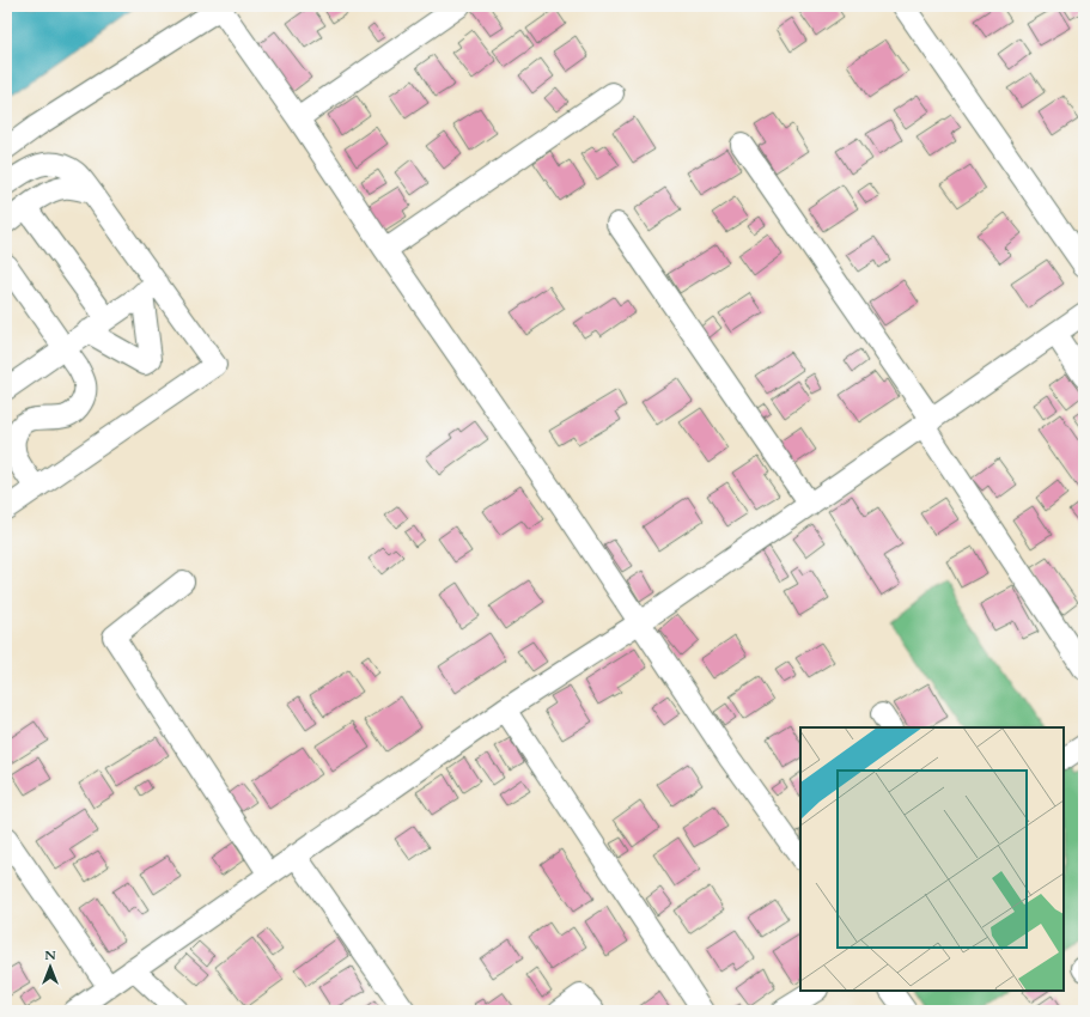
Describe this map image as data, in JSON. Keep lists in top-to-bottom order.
{
  "north": "top"
}
